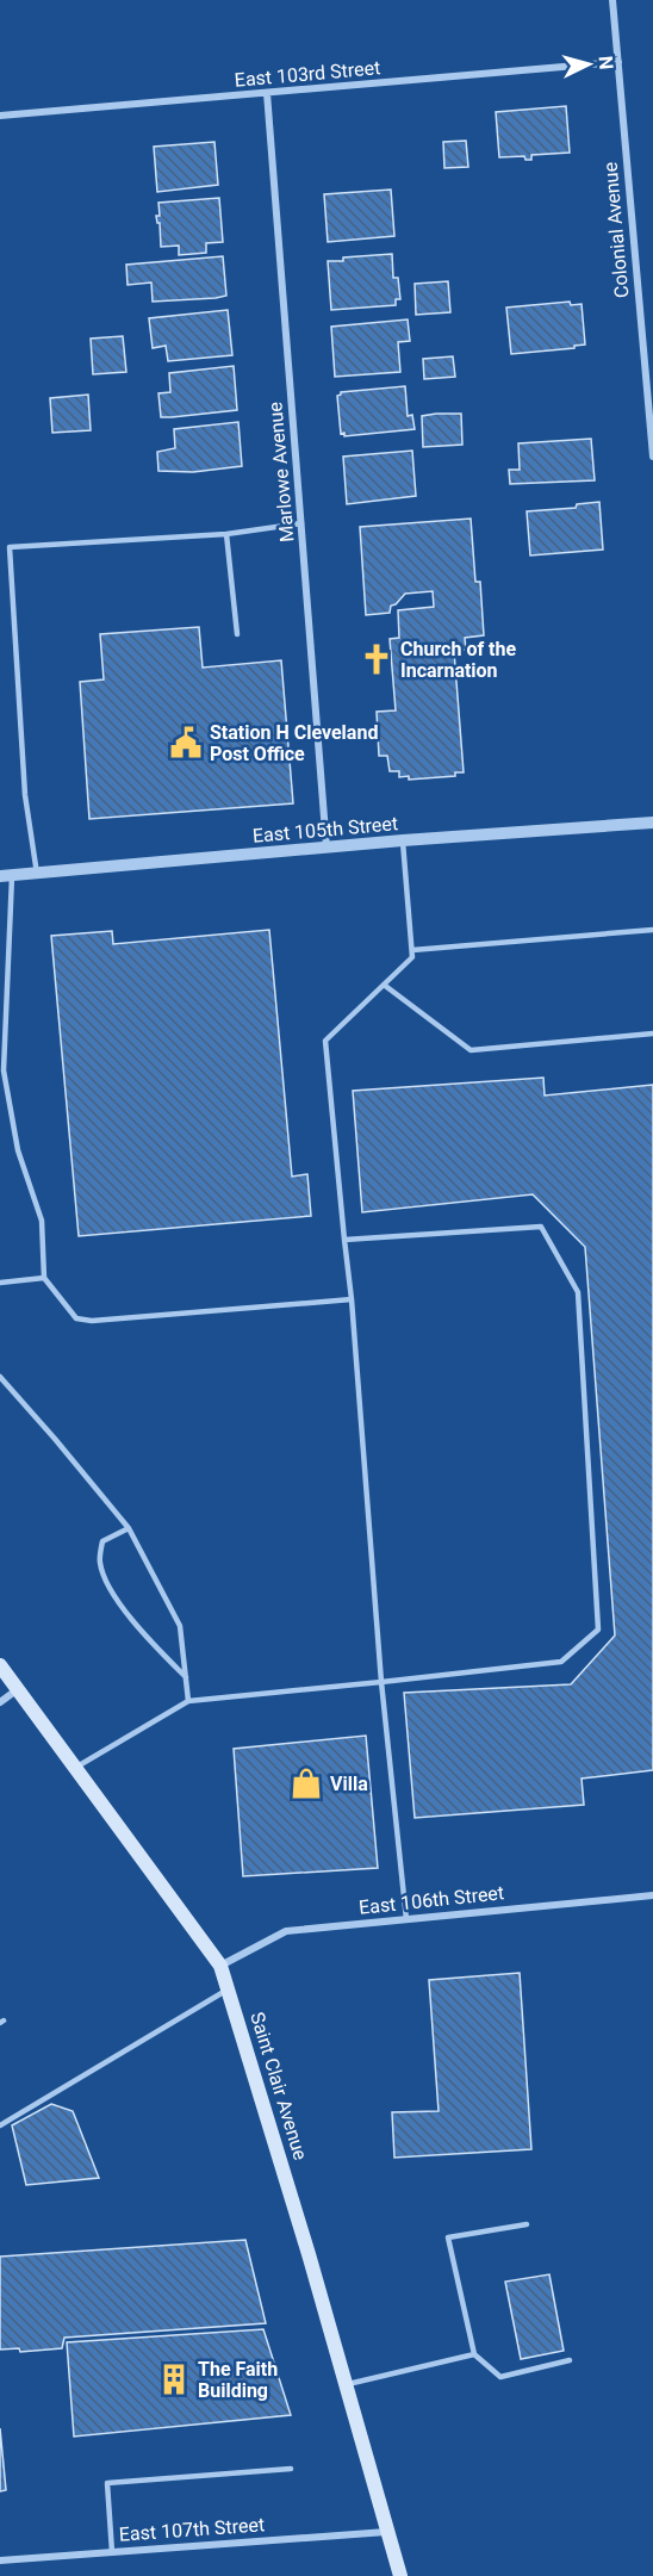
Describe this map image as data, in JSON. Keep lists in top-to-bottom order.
{
  "streets": {
    "main road": ["Saint Clair Avenue"],
    "street": [
      "East 103rd Street",
      "Colonial Avenue",
      "Marlowe Avenue",
      "East 105th Street",
      "East 106th Street",
      "East 107th Street"
    ]
  },
  "crossings": [
    ["East 103rd Street", "Colonial Avenue"],
    ["East 103rd Street", "Marlowe Avenue"],
    ["Marlowe Avenue", "East 105th Street"],
    ["East 106th Street", "Saint Clair Avenue"],
    ["Saint Clair Avenue", "East 107th Street"]
  ],
  "places": {
    "church": ["Church of the Incarnation"],
    "public building": ["Station H Cleveland Post Office"],
    "shop": ["Villa"],
    "building": ["The Faith Building"]
  },
  "north": "right"
}
